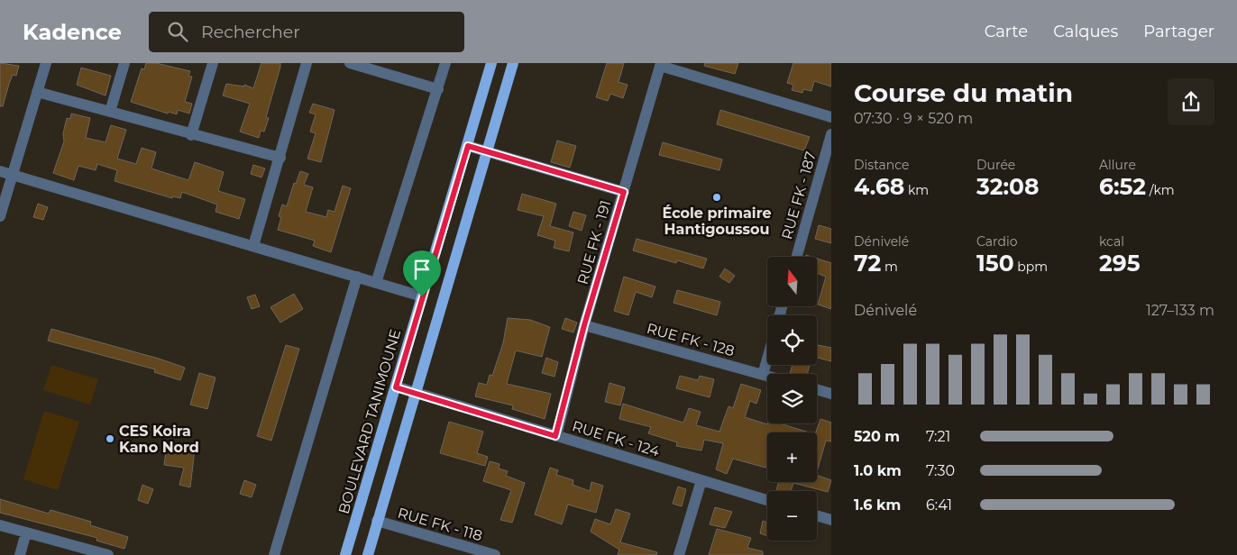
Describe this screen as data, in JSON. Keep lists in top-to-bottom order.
{
  "streets": {
    "main road": ["BOULEVARD TANIMOUNE"],
    "street": [
      "RUE FK - 187",
      "RUE FK - 191",
      "RUE FK - 128",
      "RUE FK - 124",
      "RUE FK - 118"
    ]
  },
  "crossings": [
    ["RUE FK - 191", "RUE FK - 128"],
    ["RUE FK - 191", "RUE FK - 124"],
    ["BOULEVARD TANIMOUNE", "RUE FK - 124"]
  ],
  "places": ["École primaire Hantigoussou", "CES Koira Kano Nord"],
  "north": "top",
  "page": {
    "header": "Kadence",
    "search": "Rechercher",
    "nav": ["Carte", "Calques", "Partager"],
    "heading": ["Course du matin", "07:30 · 9 × 520 m"],
    "stats": [
      ["Distance", "4.68 km"],
      ["Durée", "32:08"],
      ["Allure", "6:52 /km"],
      ["Dénivelé", "72 m"],
      ["Cardio", "150 bpm"],
      ["kcal", "295"]
    ],
    "map_buttons": ["+", "−"],
    "chart": ["Dénivelé", "127–133 m"],
    "list": [
      {
        "name": "520 m",
        "note": "7:21"
      },
      {
        "name": "1.0 km",
        "note": "7:30"
      },
      {
        "name": "1.6 km",
        "note": "6:41"
      }
    ]
  }
}
